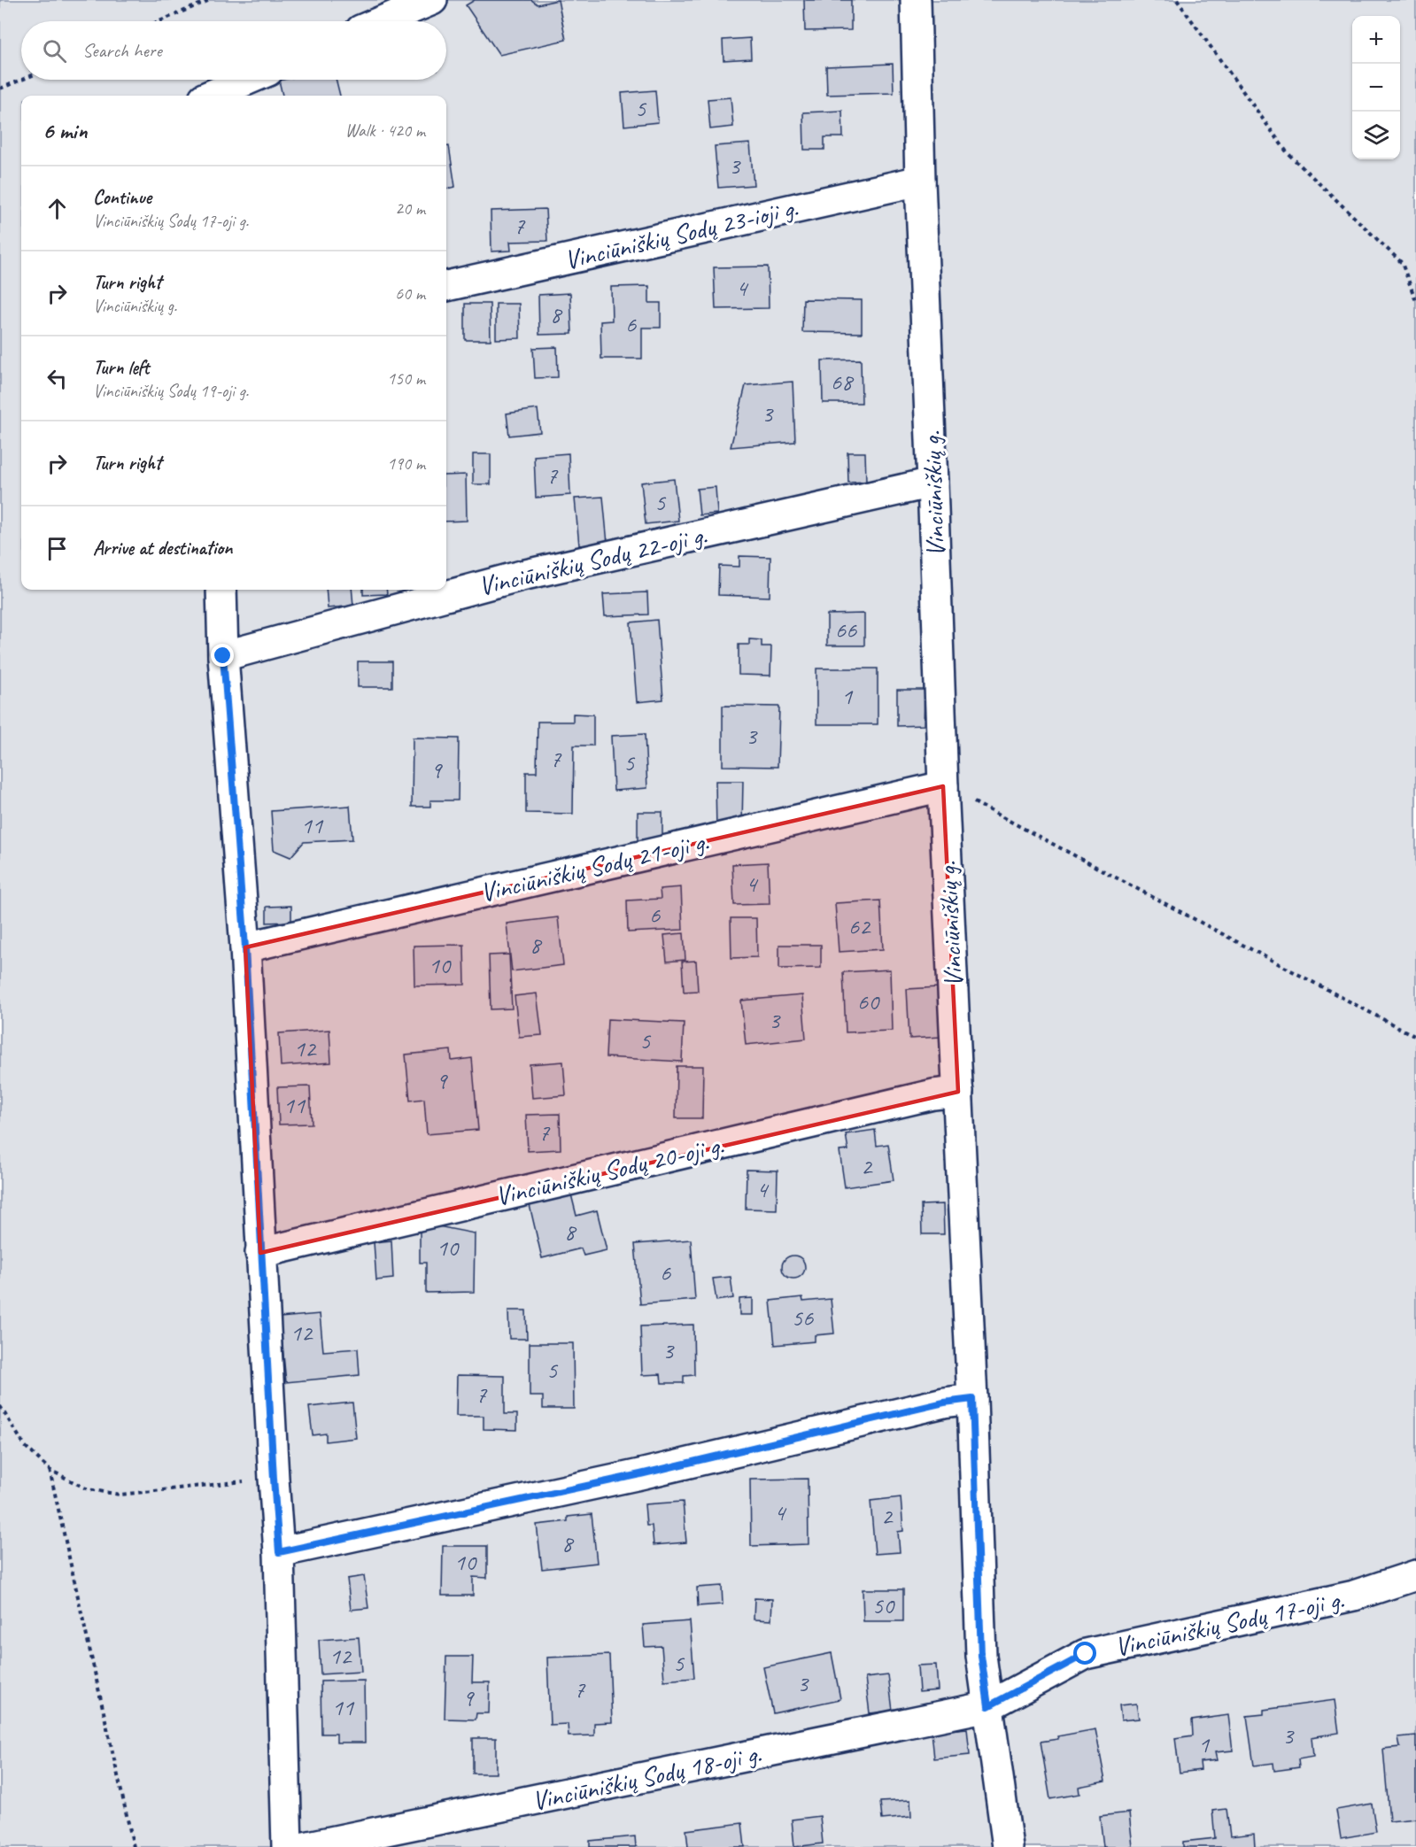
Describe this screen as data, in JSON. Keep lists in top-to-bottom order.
{
  "streets": {
    "street": [
      "Vinciūniškių Sodų 23-ioji g.",
      "Vinciūniškių g.",
      "Vinciūniškių Sodų 22-oji g.",
      "Vinciūniškių Sodų 21-oji g.",
      "Vinciūniškių Sodų 20-oji g.",
      "Vinciūniškių Sodų 17-oji g.",
      "Vinciūniškių Sodų 18-oji g."
    ]
  },
  "crossings": [
    ["Vinciūniškių Sodų 23-ioji g.", "Vinciūniškių g."],
    ["Vinciūniškių g.", "Vinciūniškių Sodų 22-oji g."],
    ["Vinciūniškių g.", "Vinciūniškių Sodų 21-oji g."],
    ["Vinciūniškių g.", "Vinciūniškių Sodų 20-oji g."],
    ["Vinciūniškių g.", "Vinciūniškių Sodų 17-oji g."],
    ["Vinciūniškių g.", "Vinciūniškių Sodų 18-oji g."],
    ["Vinciūniškių Sodų 17-oji g.", "Vinciūniškių Sodų 18-oji g."]
  ],
  "house_numbers": [
    "5",
    "3",
    "7",
    "4",
    "8",
    "6",
    "68",
    "3",
    "7",
    "5",
    "66",
    "1",
    "3",
    "7",
    "5",
    "9",
    "11",
    "4",
    "6",
    "62",
    "8",
    "10",
    "60",
    "3",
    "5",
    "12",
    "9",
    "11",
    "7",
    "2",
    "4",
    "8",
    "10",
    "6",
    "56",
    "12",
    "3",
    "5",
    "7",
    "4",
    "2",
    "8",
    "10",
    "50",
    "12",
    "5",
    "3",
    "7",
    "9",
    "11",
    "3",
    "1"
  ],
  "page": {
    "map_buttons": ["+", "−"],
    "search": "Search here",
    "heading": ["6 min", "Walk · 420 m"],
    "list": [
      ["Continue", "Vinciūniškių Sodų 17-oji g.", "20 m"],
      ["Turn right", "Vinciūniškių g.", "60 m"],
      ["Turn left", "Vinciūniškių Sodų 19-oji g.", "150 m"],
      ["Turn right", "190 m"],
      "Arrive at destination"
    ]
  }
}
